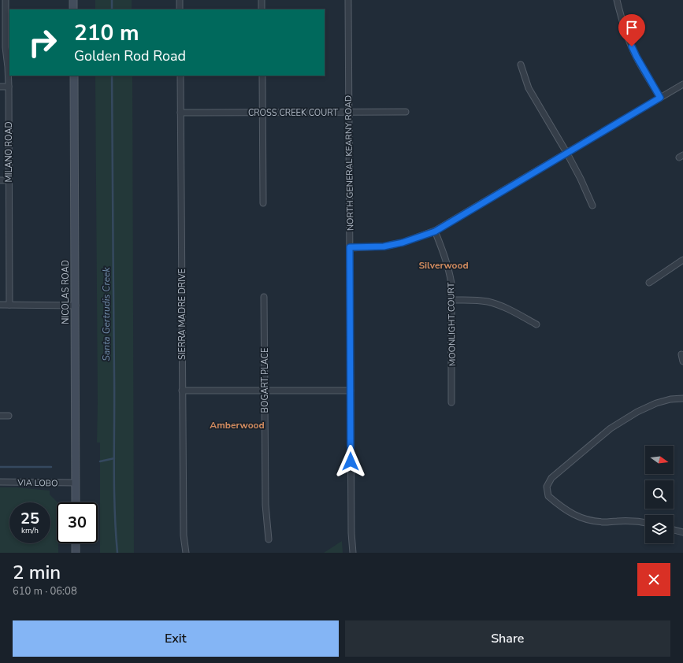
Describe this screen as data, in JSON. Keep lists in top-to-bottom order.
{
  "streets": {
    "main road": ["NICOLAS ROAD"],
    "street": [
      "CROSS CREEK COURT",
      "MILANO ROAD",
      "NORTH GENERAL KEARNY ROAD",
      "SIERRA MADRE DRIVE",
      "MOONLIGHT COURT",
      "BOGART PLACE",
      "VIA LOBO"
    ]
  },
  "crossings": [
    ["CROSS CREEK COURT", "NORTH GENERAL KEARNY ROAD"],
    ["CROSS CREEK COURT", "SIERRA MADRE DRIVE"],
    ["NICOLAS ROAD", "VIA LOBO"]
  ],
  "districts": ["Silverwood", "Amberwood"],
  "water": ["Santa Gertrudis Creek"],
  "north": "right",
  "page": {
    "turn": ["210 m", "Golden Rod Road"],
    "speed": "25 km/h",
    "limit": "30",
    "heading": ["2 min", "610 m · 06:08"],
    "buttons": ["Exit", "Share"]
  }
}
